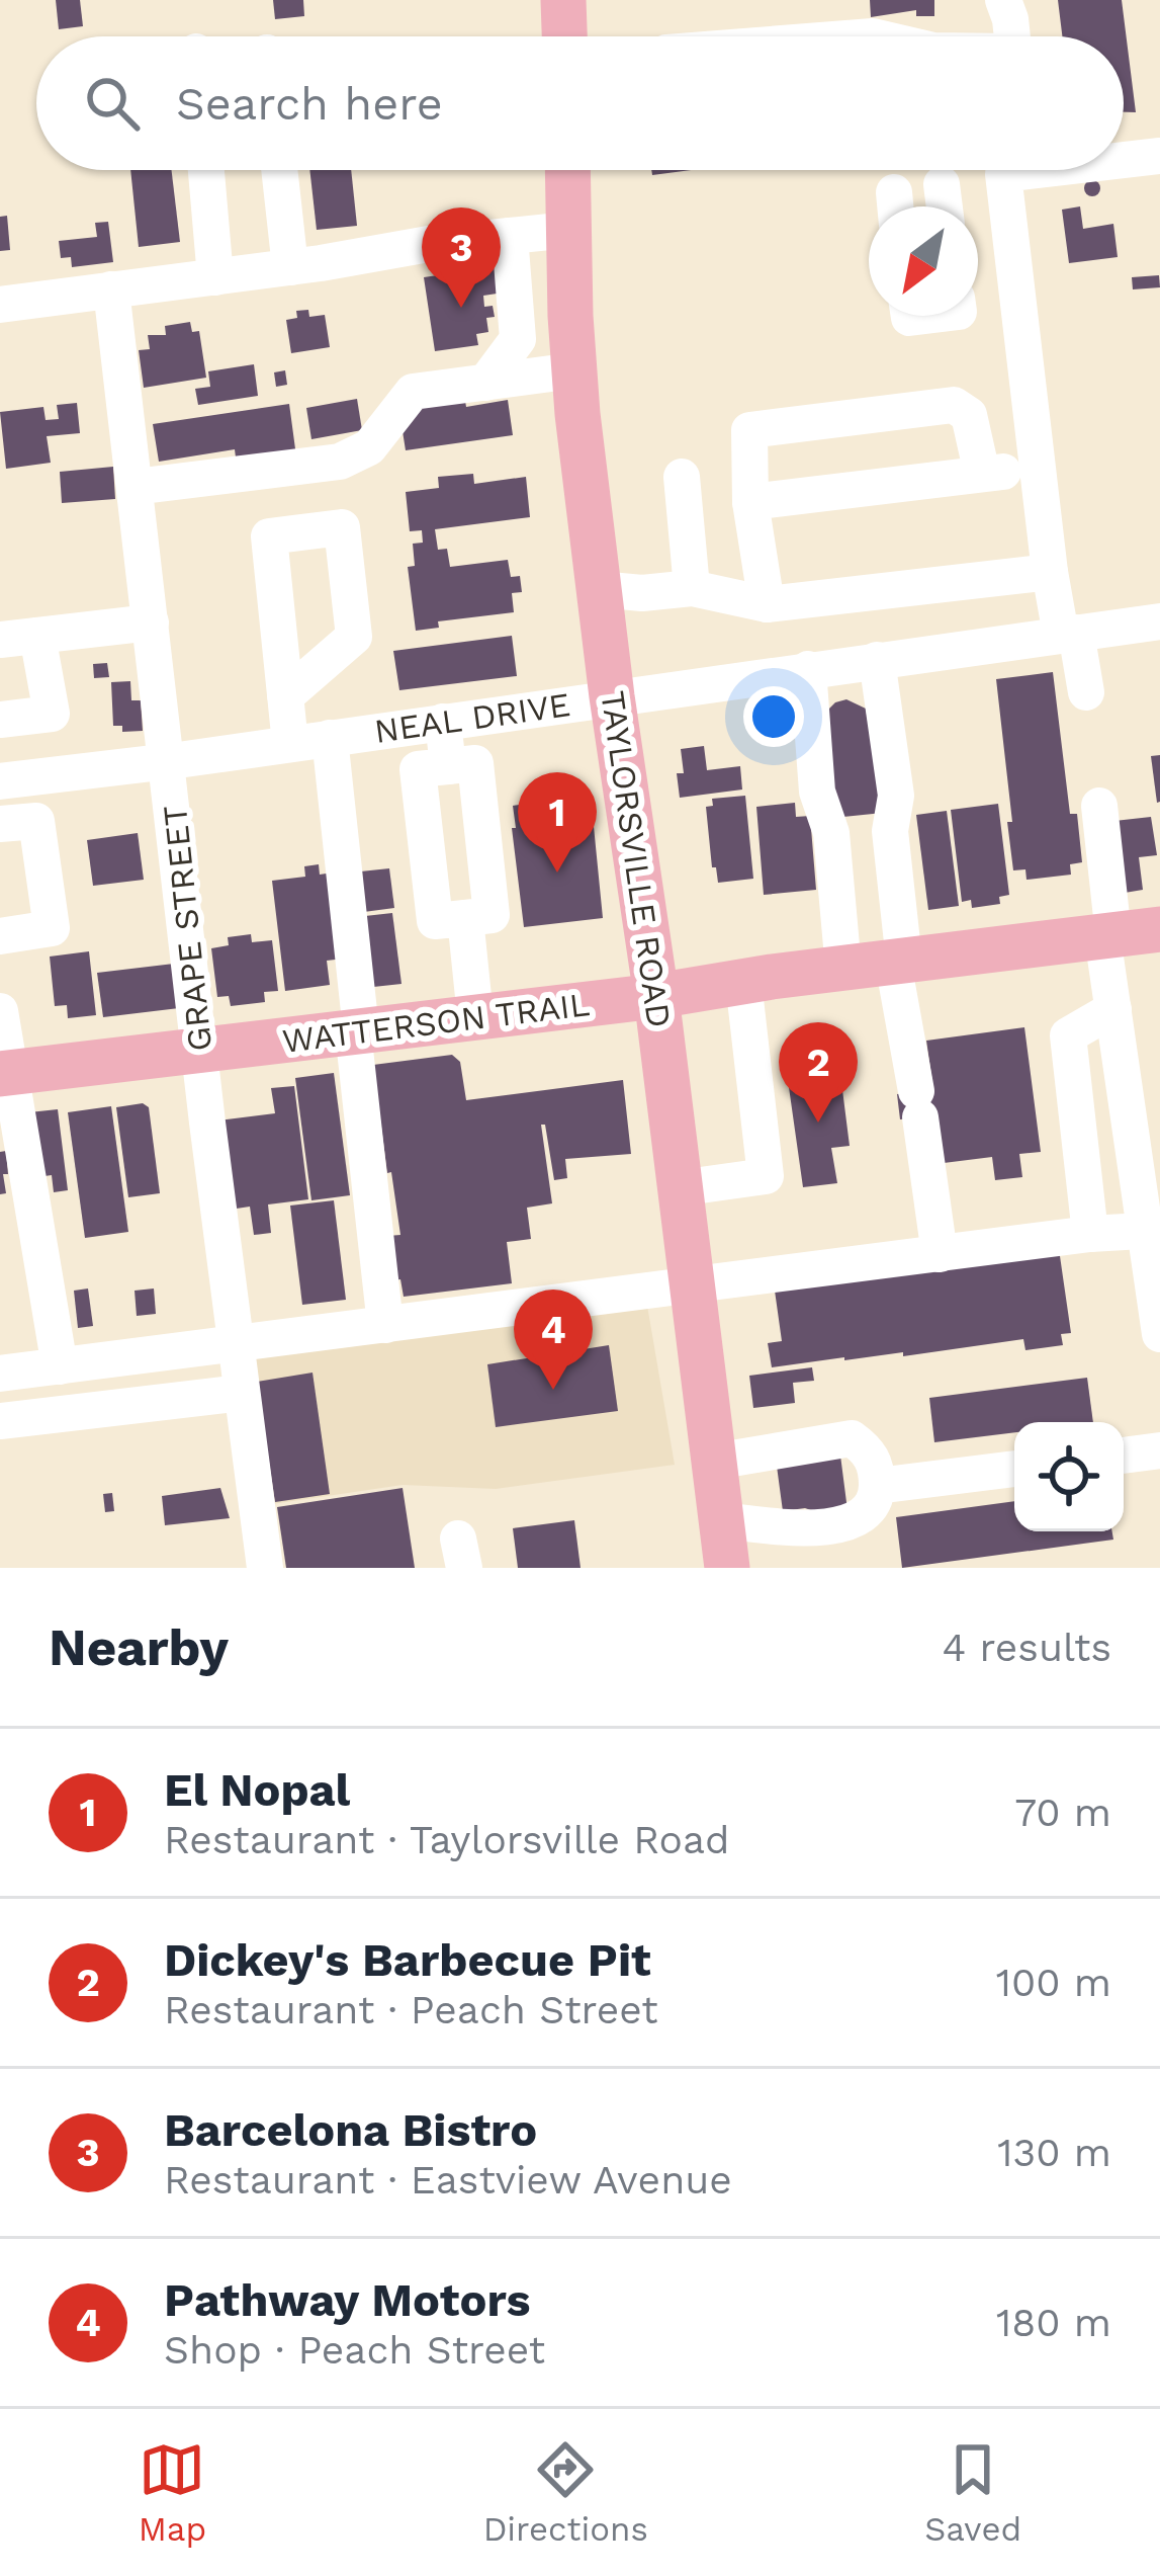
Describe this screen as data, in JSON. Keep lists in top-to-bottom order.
{
  "streets": {
    "main road": ["TAYLORSVILLE ROAD", "WATTERSON TRAIL"],
    "street": ["NEAL DRIVE", "GRAPE STREET"]
  },
  "crossings": [
    ["NEAL DRIVE", "TAYLORSVILLE ROAD"],
    ["NEAL DRIVE", "GRAPE STREET"],
    ["TAYLORSVILLE ROAD", "WATTERSON TRAIL"],
    ["GRAPE STREET", "WATTERSON TRAIL"]
  ],
  "north": "bottom left",
  "page": {
    "search": "Search here",
    "pins": [
      "3",
      "1",
      "2",
      "4"
    ],
    "heading": ["Nearby", "4 results"],
    "list": [
      {
        "mark": "1",
        "name": "El Nopal",
        "note": "Restaurant · Taylorsville Road",
        "value": "70 m"
      },
      {
        "mark": "2",
        "name": "Dickey's Barbecue Pit",
        "note": "Restaurant · Peach Street",
        "value": "100 m"
      },
      {
        "mark": "3",
        "name": "Barcelona Bistro",
        "note": "Restaurant · Eastview Avenue",
        "value": "130 m"
      },
      {
        "mark": "4",
        "name": "Pathway Motors",
        "note": "Shop · Peach Street",
        "value": "180 m"
      }
    ],
    "nav": ["Map", "Directions", "Saved"]
  }
}
